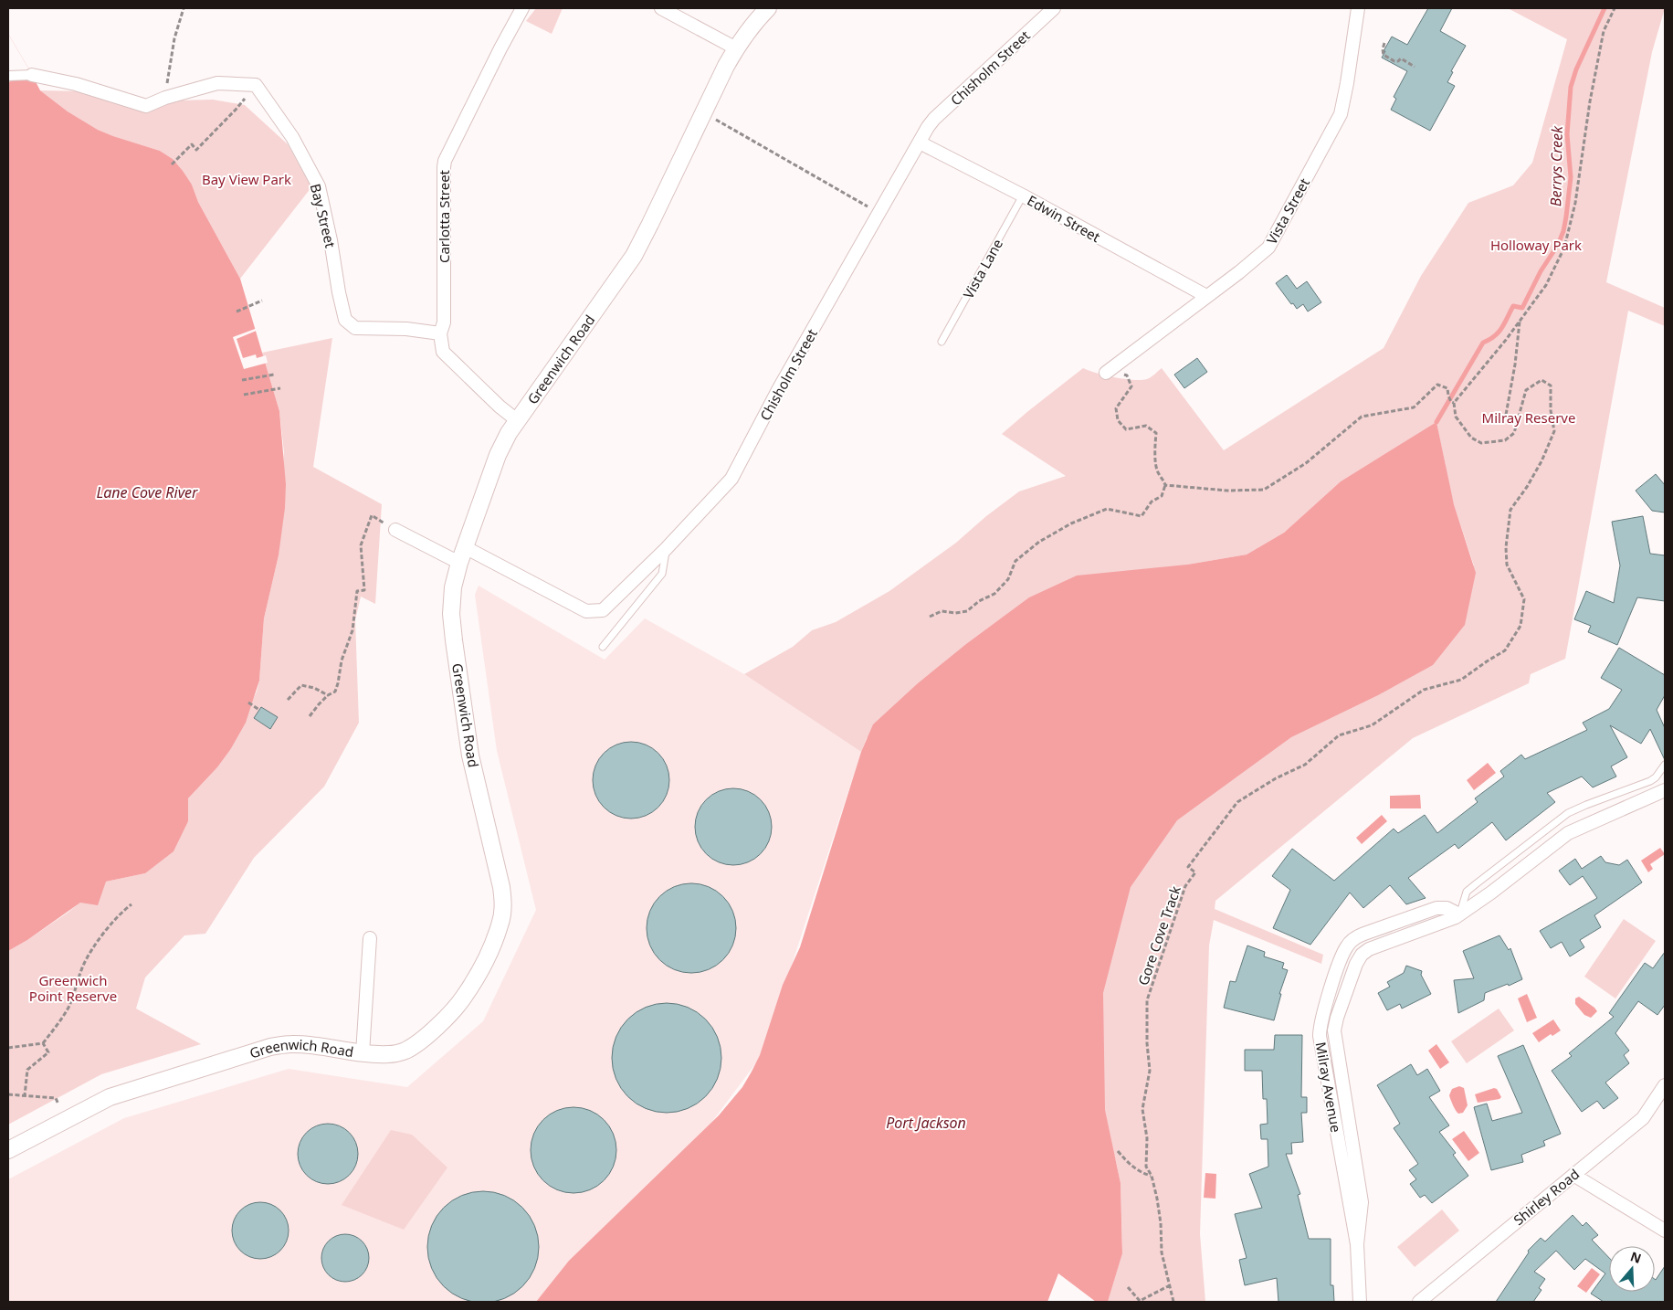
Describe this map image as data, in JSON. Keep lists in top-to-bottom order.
{
  "streets": {
    "street": [
      "Chisholm Street",
      "Vista Street",
      "Bay Street",
      "Carlotta Street",
      "Edwin Street",
      "Greenwich Road",
      "Milray Avenue",
      "Shirley Road"
    ],
    "lane": ["Vista Lane"],
    "path": ["Gore Cove Track"]
  },
  "crossings": [
    ["Chisholm Street", "Edwin Street"],
    ["Chisholm Street", "Greenwich Road"],
    ["Vista Street", "Edwin Street"],
    ["Bay Street", "Carlotta Street"],
    ["Edwin Street", "Vista Lane"]
  ],
  "water": ["Berrys Creek", "Lane Cove River", "Port Jackson"],
  "parks": [
    "Bay View Park",
    "Holloway Park",
    "Milray Reserve",
    "Greenwich Point Reserve"
  ],
  "north": "top"
}
